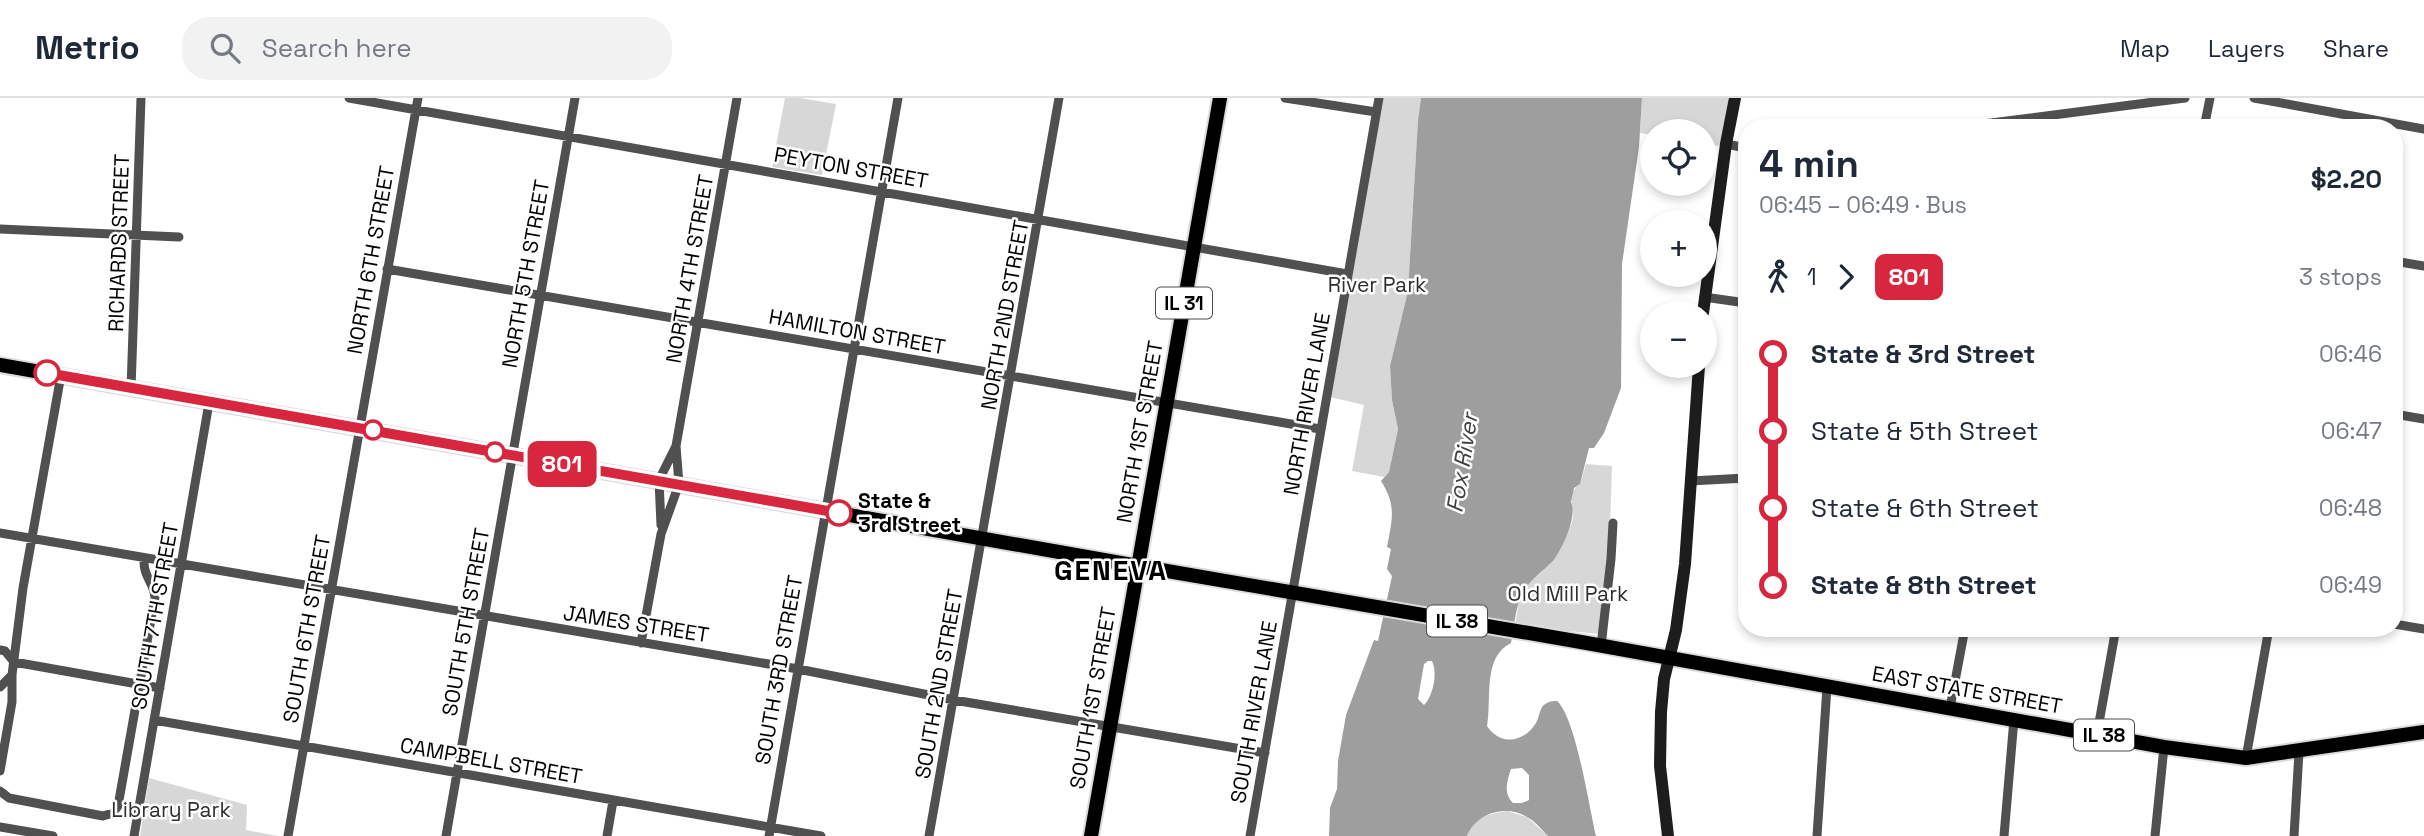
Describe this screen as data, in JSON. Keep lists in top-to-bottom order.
{
  "streets": {
    "main road": [
      "IL 31",
      "NORTH 1ST STREET",
      "IL 38",
      "EAST STATE STREET",
      "SOUTH 1ST STREET"
    ],
    "street": [
      "PEYTON STREET",
      "RICHARDS STREET",
      "NORTH 6TH STREET",
      "NORTH 4TH STREET",
      "NORTH 5TH STREET",
      "NORTH 2ND STREET",
      "HAMILTON STREET",
      "NORTH RIVER LANE",
      "SOUTH 7TH STREET",
      "SOUTH 5TH STREET",
      "JAMES STREET",
      "SOUTH 6TH STREET",
      "SOUTH 3RD STREET",
      "SOUTH 2ND STREET",
      "SOUTH RIVER LANE",
      "CAMPBELL STREET"
    ]
  },
  "crossings": [
    ["PEYTON STREET", "NORTH 6TH STREET"],
    ["PEYTON STREET", "NORTH 4TH STREET"],
    ["PEYTON STREET", "NORTH 5TH STREET"],
    ["PEYTON STREET", "NORTH 2ND STREET"],
    ["PEYTON STREET", "NORTH RIVER LANE"],
    ["PEYTON STREET", "NORTH 1ST STREET"],
    ["PEYTON STREET", "SOUTH 3RD STREET"],
    ["RICHARDS STREET", "IL 38"],
    ["NORTH 6TH STREET", "HAMILTON STREET"],
    ["NORTH 6TH STREET", "IL 38"],
    ["NORTH 6TH STREET", "SOUTH 6TH STREET"],
    ["NORTH 4TH STREET", "HAMILTON STREET"],
    ["NORTH 4TH STREET", "IL 38"],
    ["NORTH 5TH STREET", "HAMILTON STREET"],
    ["NORTH 5TH STREET", "IL 38"],
    ["NORTH 5TH STREET", "SOUTH 5TH STREET"],
    ["NORTH 2ND STREET", "HAMILTON STREET"],
    ["NORTH 2ND STREET", "IL 38"],
    ["NORTH 2ND STREET", "SOUTH 2ND STREET"],
    ["HAMILTON STREET", "NORTH RIVER LANE"],
    ["HAMILTON STREET", "NORTH 1ST STREET"],
    ["HAMILTON STREET", "SOUTH 3RD STREET"],
    ["NORTH RIVER LANE", "IL 38"],
    ["NORTH RIVER LANE", "SOUTH RIVER LANE"],
    ["NORTH 1ST STREET", "IL 38"],
    ["NORTH 1ST STREET", "SOUTH 1ST STREET"],
    ["SOUTH 7TH STREET", "IL 38"],
    ["SOUTH 7TH STREET", "JAMES STREET"],
    ["SOUTH 7TH STREET", "CAMPBELL STREET"],
    ["IL 38", "SOUTH 5TH STREET"],
    ["IL 38", "SOUTH 6TH STREET"],
    ["IL 38", "SOUTH 3RD STREET"],
    ["IL 38", "SOUTH 2ND STREET"],
    ["IL 38", "EAST STATE STREET"],
    ["IL 38", "SOUTH 1ST STREET"],
    ["IL 38", "SOUTH RIVER LANE"],
    ["SOUTH 5TH STREET", "JAMES STREET"],
    ["SOUTH 5TH STREET", "CAMPBELL STREET"],
    ["JAMES STREET", "SOUTH 6TH STREET"],
    ["JAMES STREET", "SOUTH 3RD STREET"],
    ["JAMES STREET", "SOUTH 2ND STREET"],
    ["JAMES STREET", "SOUTH 1ST STREET"],
    ["JAMES STREET", "SOUTH RIVER LANE"],
    ["SOUTH 6TH STREET", "CAMPBELL STREET"],
    ["SOUTH 3RD STREET", "CAMPBELL STREET"]
  ],
  "districts": ["GENEVA"],
  "water": ["Fox River"],
  "parks": ["River Park", "Old Mill Park", "Library Park"],
  "places": ["State & 3rd Street"],
  "lines": ["bus line 801"],
  "page": {
    "header": "Metrio",
    "search": "Search here",
    "nav": ["Map", "Layers", "Share"],
    "on_map": "801",
    "map_buttons": ["+", "−"],
    "heading": ["4 min", "06:45 – 06:49 · Bus", "$2.20"],
    "legs": ["1", "801", "3 stops"],
    "list": [
      {
        "name": "State & 3rd Street",
        "value": "06:46"
      },
      {
        "name": "State & 5th Street",
        "value": "06:47"
      },
      {
        "name": "State & 6th Street",
        "value": "06:48"
      },
      {
        "name": "State & 8th Street",
        "value": "06:49"
      }
    ]
  }
}
